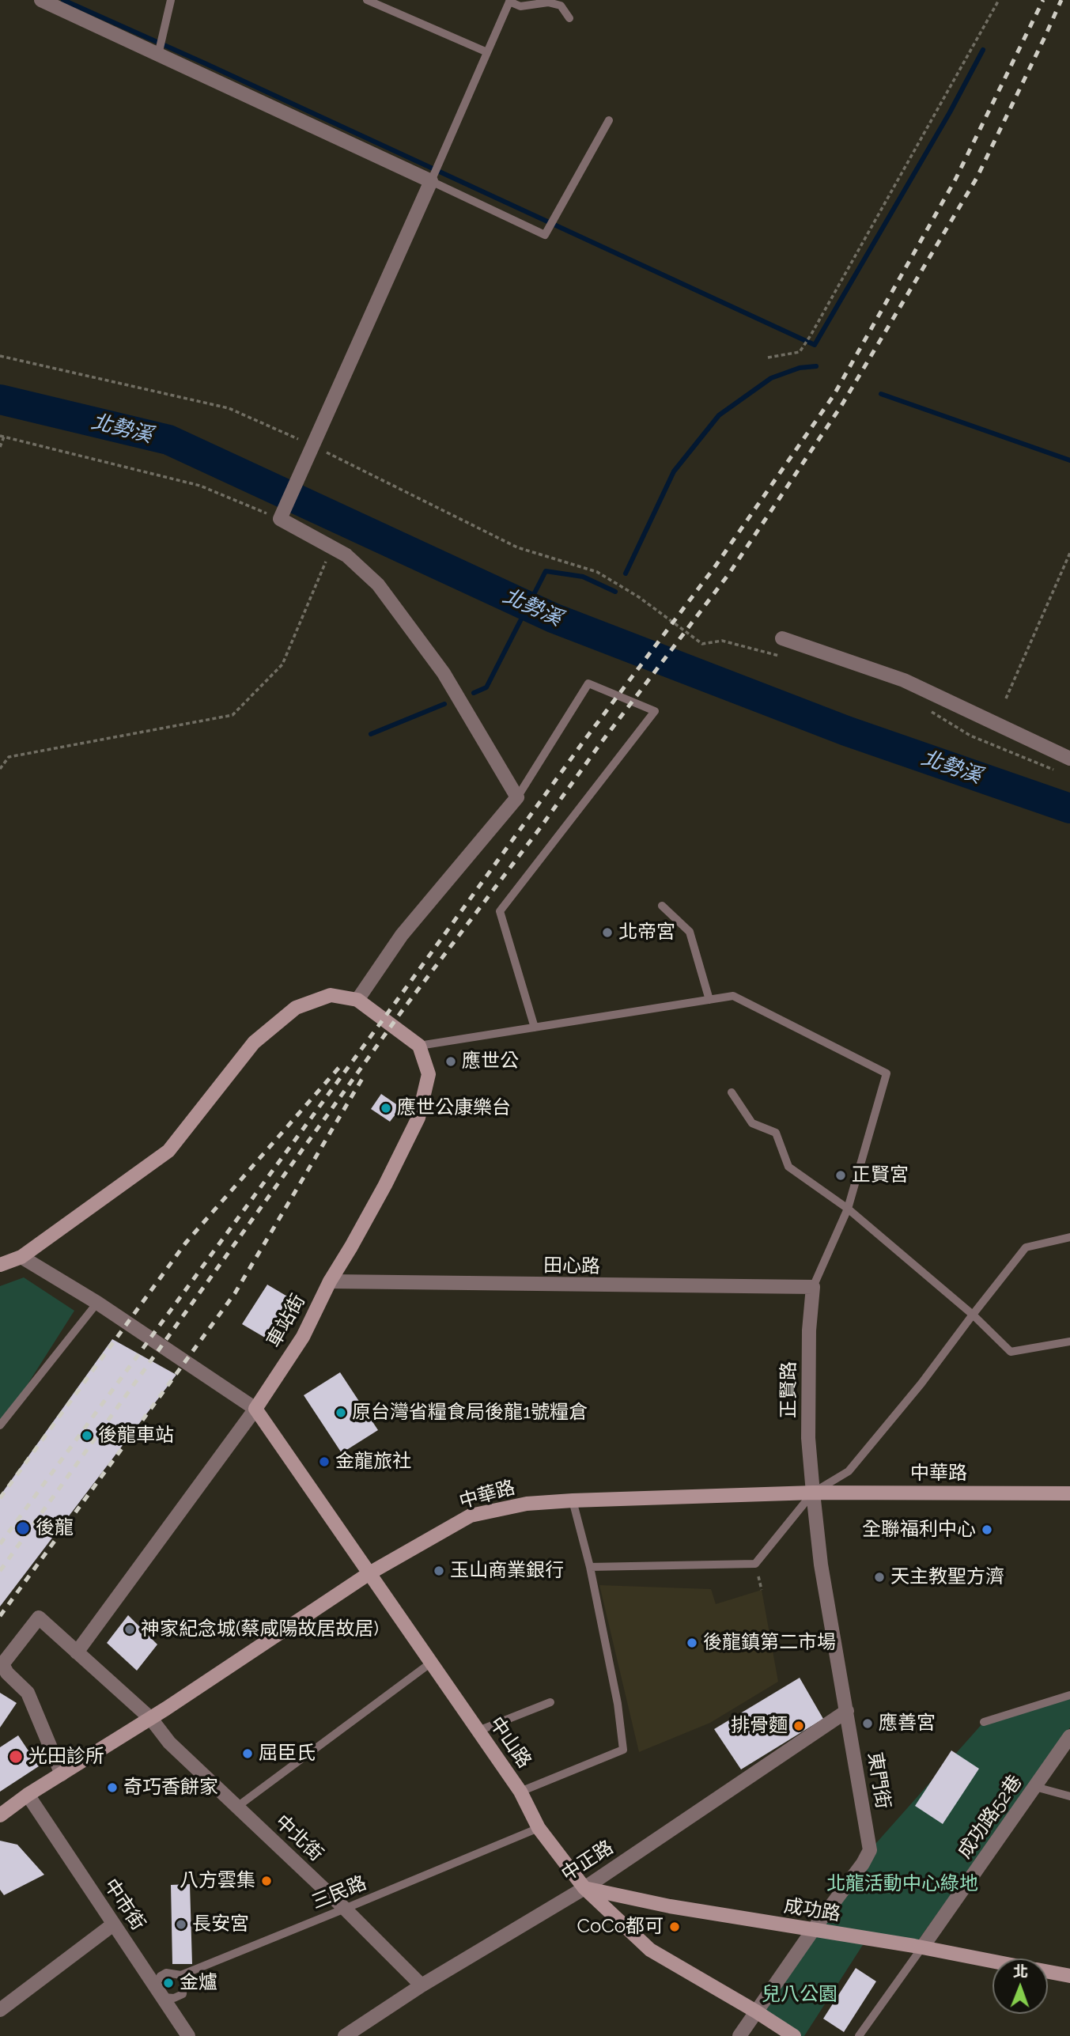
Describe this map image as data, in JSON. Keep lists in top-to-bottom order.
{
  "streets": {
    "street": [
      "田心路",
      "車站街",
      "正賢路",
      "中華路",
      "中山路",
      "東門街",
      "成功路52巷",
      "中北街",
      "中正路",
      "中市街",
      "成功路"
    ],
    "lane": ["三民路"]
  },
  "crossings": [
    ["田心路", "車站街"],
    ["田心路", "正賢路"],
    ["車站街", "中山路"],
    ["正賢路", "中華路"],
    ["正賢路", "東門街"],
    ["中華路", "中山路"],
    ["中華路", "東門街"],
    ["中華路", "中北街"],
    ["中華路", "中市街"],
    ["中山路", "東門街"],
    ["中山路", "中正路"],
    ["中山路", "三民路"],
    ["中山路", "成功路"],
    ["東門街", "中正路"],
    ["東門街", "成功路"],
    ["成功路52巷", "成功路"],
    ["中北街", "中正路"],
    ["中北街", "三民路"],
    ["中正路", "成功路"],
    ["三民路", "中市街"]
  ],
  "water": ["北勢溪"],
  "parks": ["北龍活動中心綠地", "兒八公園"],
  "places": [
    "北帝宮",
    "應世公",
    "應世公康樂台",
    "正賢宮",
    "原台灣省糧食局後龍1號糧倉",
    "後龍車站",
    "金龍旅社",
    "後龍",
    "全聯福利中心",
    "玉山商業銀行",
    "天主教聖方濟",
    "神家紀念城(蔡咸陽故居故居)",
    "後龍鎮第二市場",
    "應善宮",
    "排骨麵",
    "屈臣氏",
    "光田診所",
    "奇巧香餅家",
    "八方雲集",
    "長安宮",
    "CoCo都可",
    "金爐"
  ],
  "north": "top"
}
